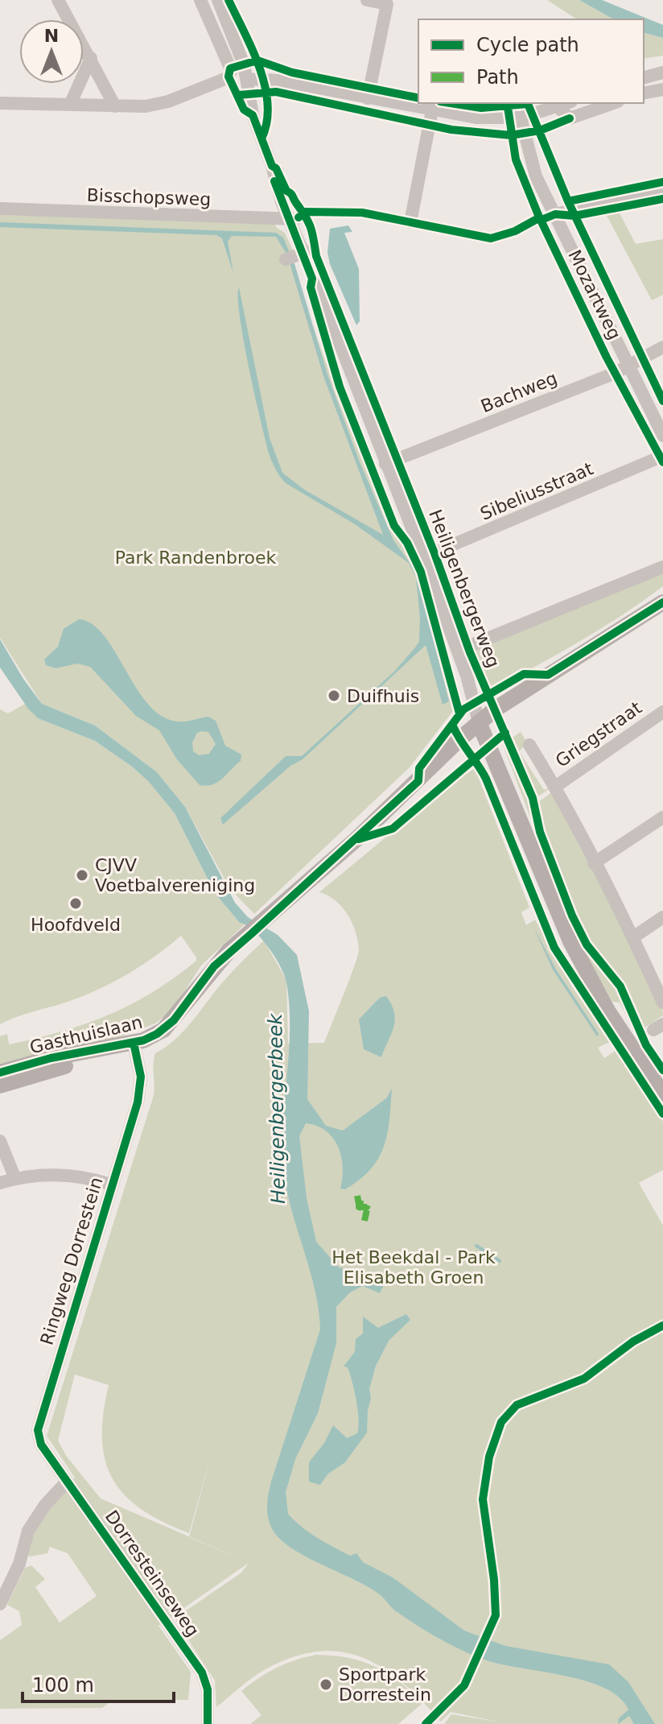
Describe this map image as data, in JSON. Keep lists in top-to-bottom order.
{
  "streets": {
    "main road": ["Heiligenbergerweg", "Gasthuislaan"],
    "street": [
      "Bisschopsweg",
      "Mozartweg",
      "Bachweg",
      "Sibeliusstraat",
      "Griegstraat",
      "Ringweg Dorrestein",
      "Dorresteinseweg"
    ]
  },
  "crossings": [
    ["Bisschopsweg", "Heiligenbergerweg"],
    ["Mozartweg", "Bachweg"],
    ["Bachweg", "Heiligenbergerweg"],
    ["Sibeliusstraat", "Heiligenbergerweg"],
    ["Heiligenbergerweg", "Gasthuislaan"],
    ["Gasthuislaan", "Ringweg Dorrestein"],
    ["Ringweg Dorrestein", "Dorresteinseweg"]
  ],
  "water": ["Heiligenbergerbeek"],
  "parks": ["Park Randenbroek", "Het Beekdal - Park Elisabeth Groen"],
  "places": [
    "Duifhuis",
    "CJVV Voetbalvereniging",
    "Hoofdveld",
    "Sportpark Dorrestein"
  ],
  "legend": ["Cycle path", "Path"],
  "scale_bar": "100 m",
  "north": "top"
}
